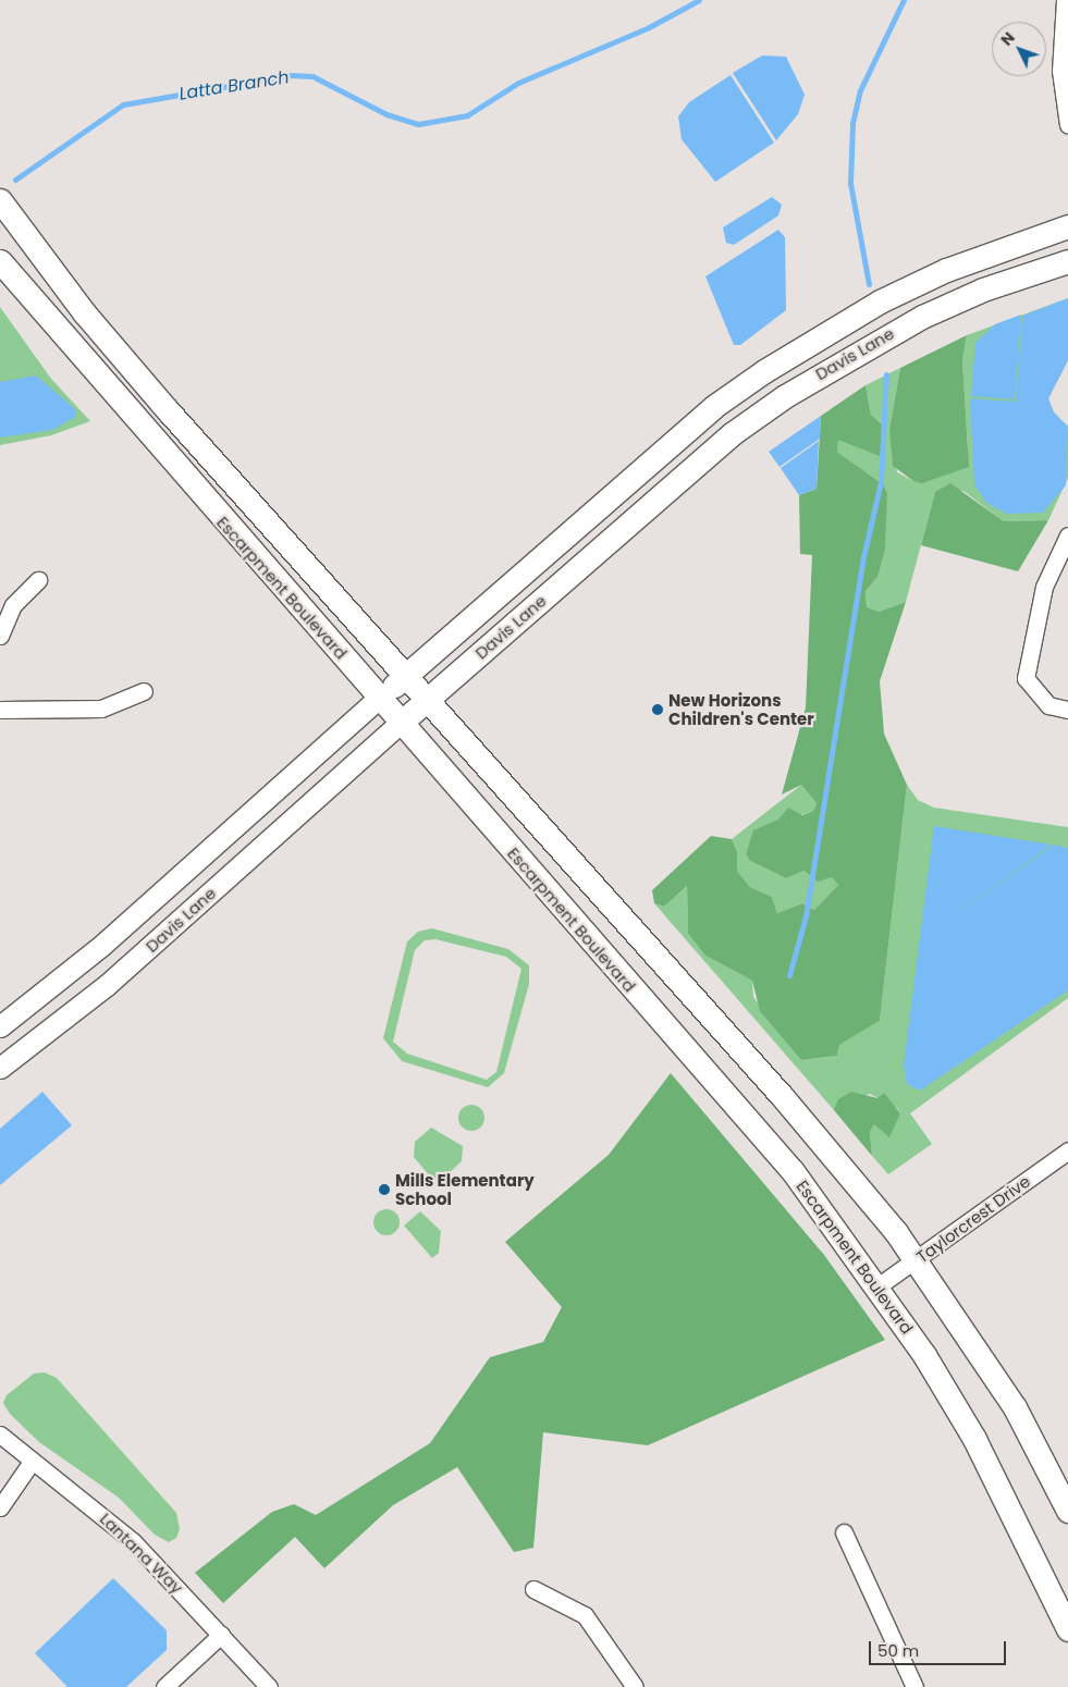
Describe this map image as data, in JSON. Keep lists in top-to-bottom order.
{
  "streets": {
    "main road": ["Davis Lane", "Escarpment Boulevard"],
    "street": ["Taylorcrest Drive", "Lantana Way"]
  },
  "crossings": [
    ["Davis Lane", "Escarpment Boulevard"],
    ["Escarpment Boulevard", "Taylorcrest Drive"]
  ],
  "water": ["Latta Branch"],
  "places": ["New Horizons Children's Center", "Mills Elementary School"],
  "scale_bar": "50 m",
  "north": "top left"
}
